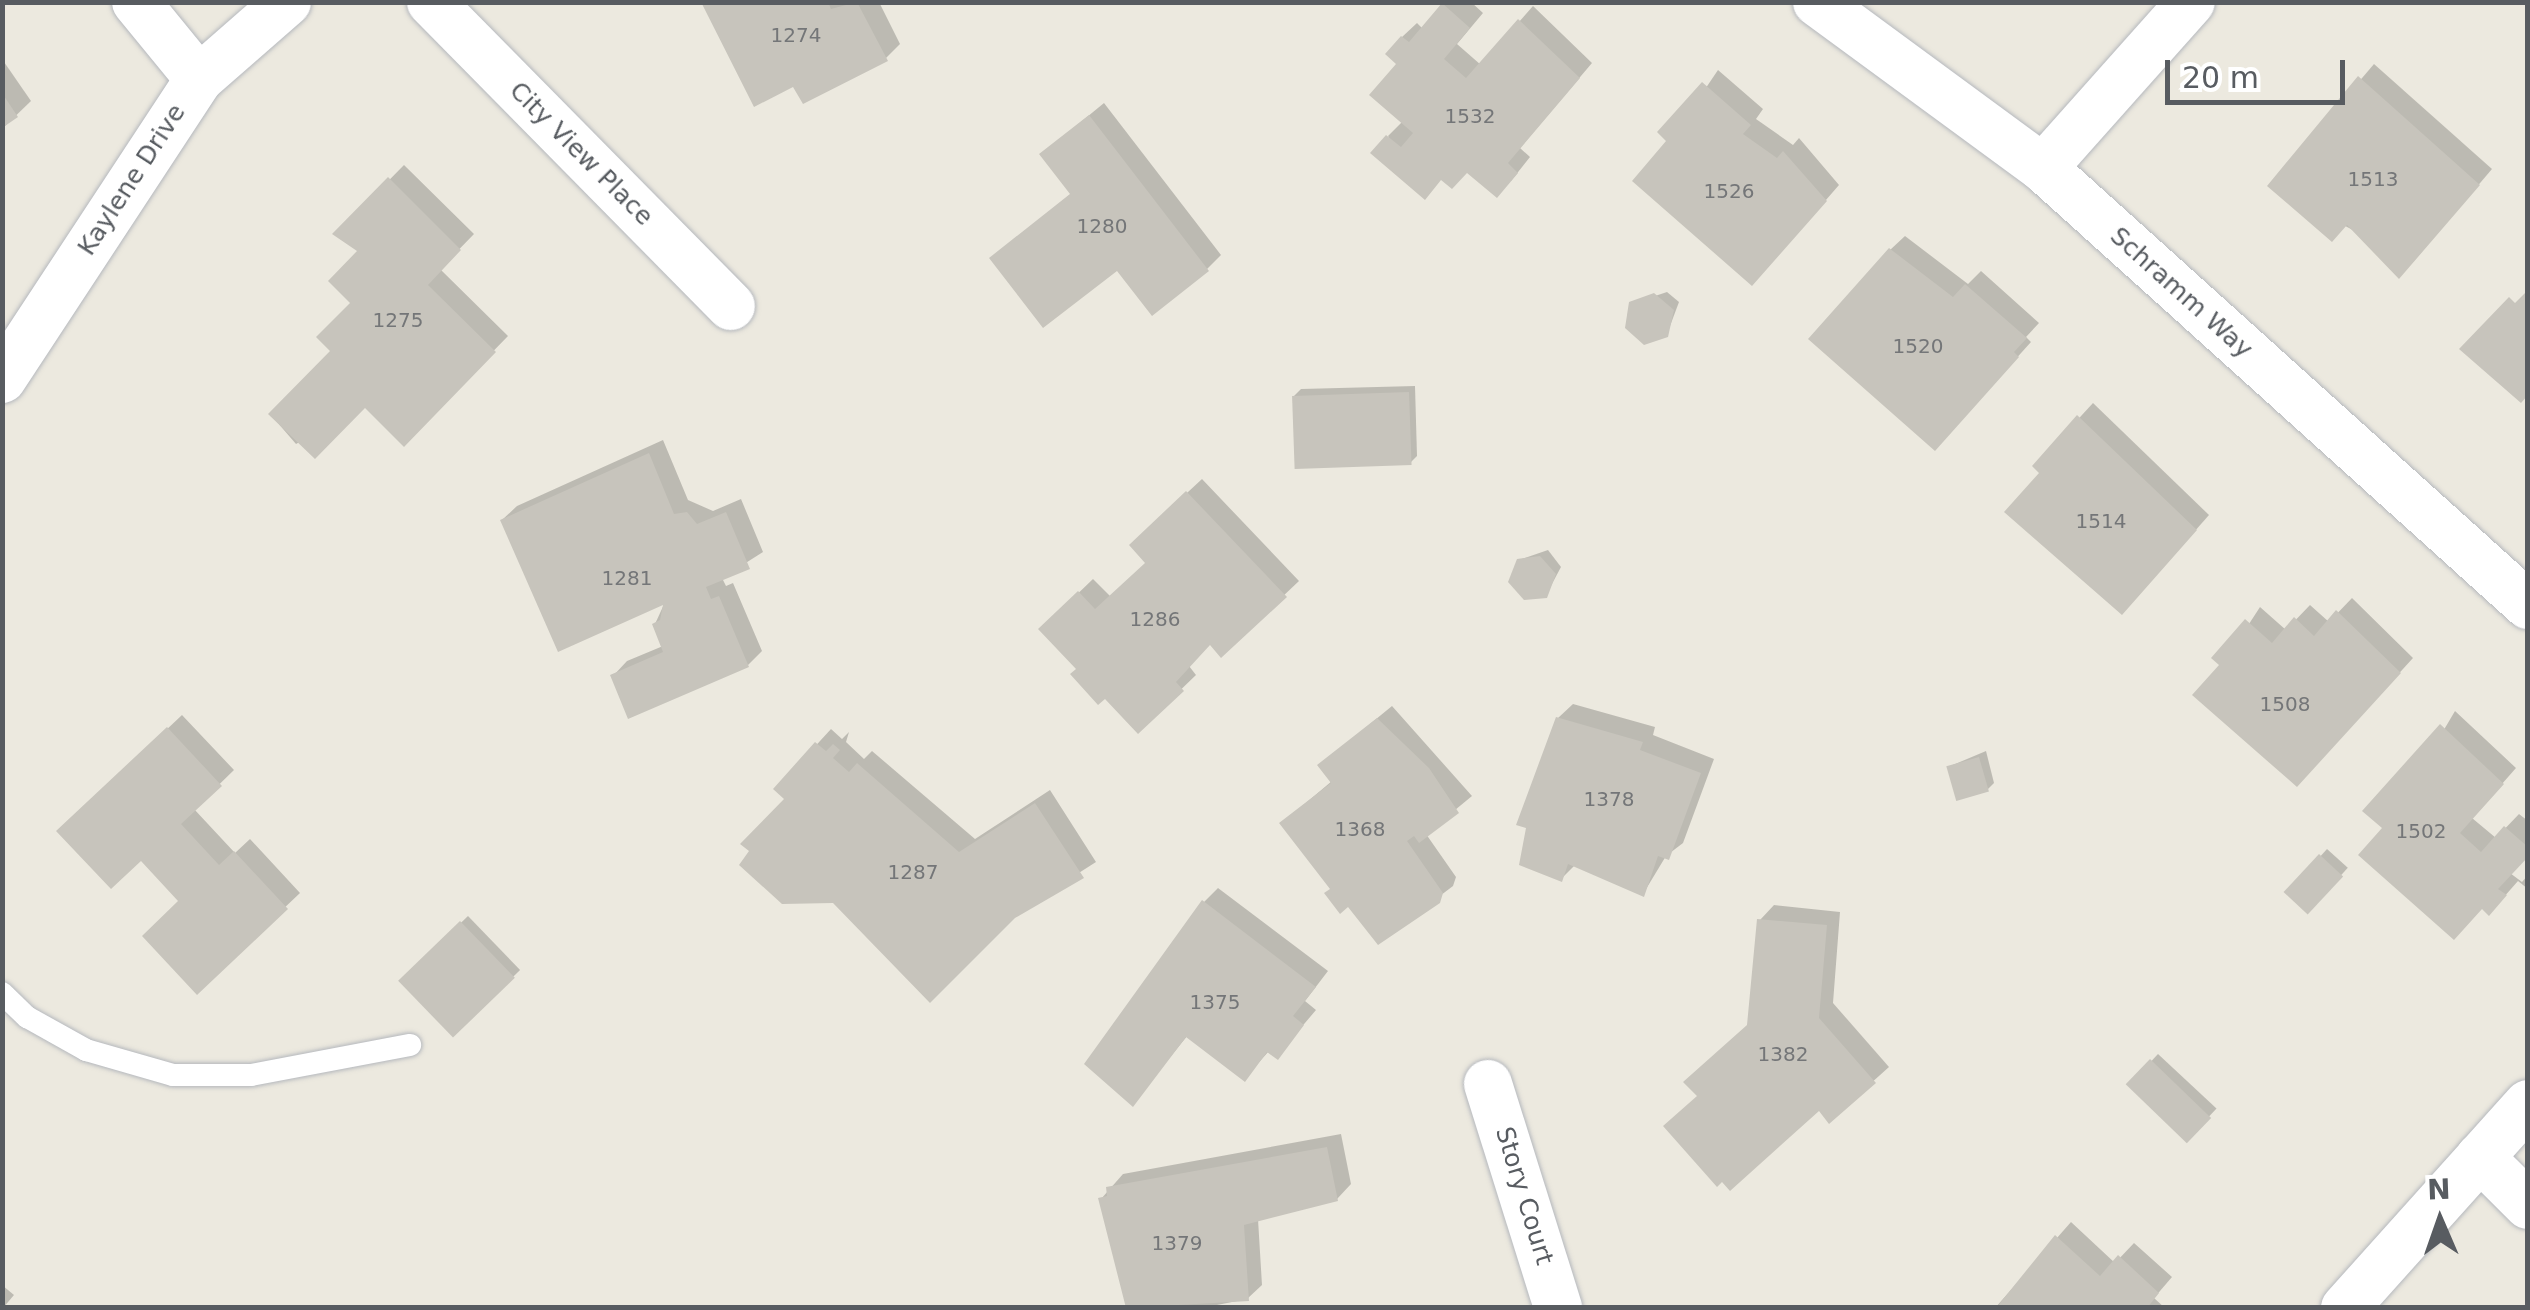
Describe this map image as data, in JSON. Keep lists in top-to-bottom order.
{
  "streets": {
    "street": [
      "City View Place",
      "Kaylene Drive",
      "Schramm Way",
      "Story Court"
    ]
  },
  "house_numbers": [
    "1274",
    "1532",
    "1513",
    "1526",
    "1280",
    "1275",
    "1520",
    "1514",
    "1281",
    "1286",
    "1508",
    "1378",
    "1368",
    "1502",
    "1287",
    "1375",
    "1382",
    "1379"
  ],
  "scale_bar": "20 m",
  "north": "top"
}
